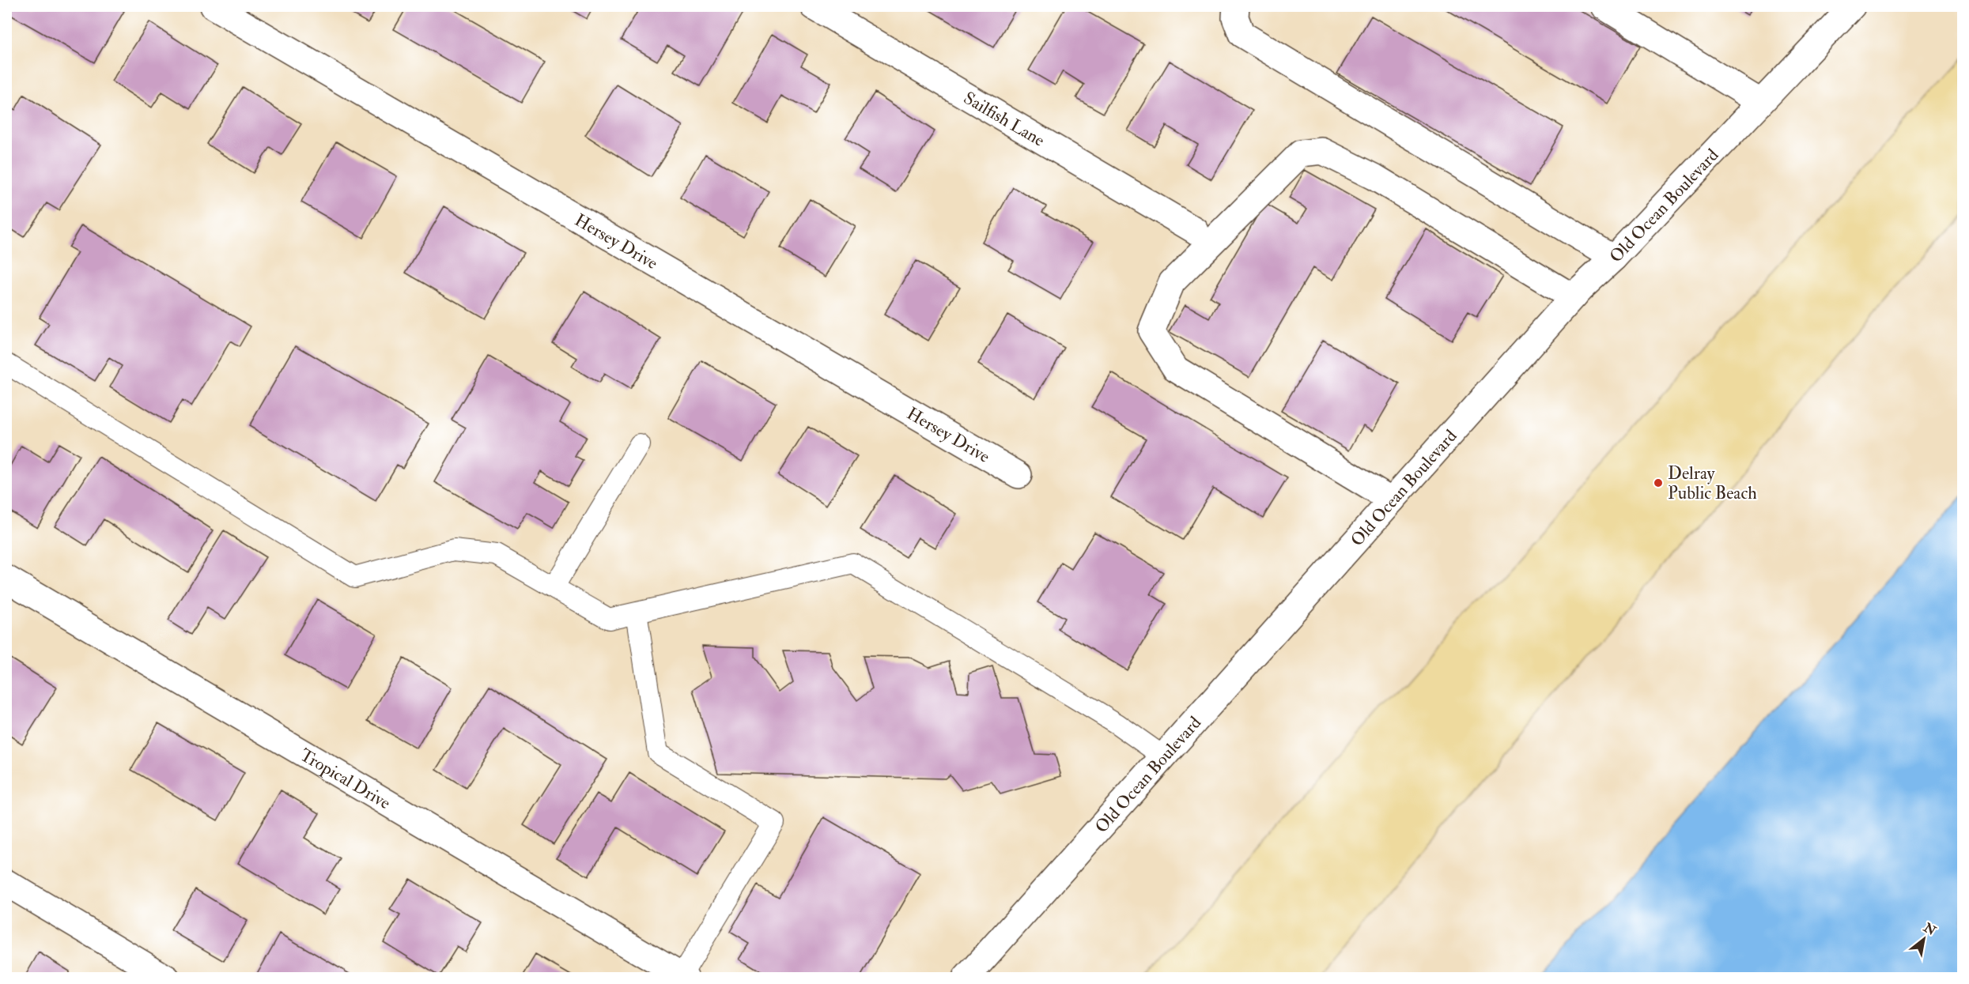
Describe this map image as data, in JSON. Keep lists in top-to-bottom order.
{
  "streets": {
    "street": [
      "Sailfish Lane",
      "Old Ocean Boulevard",
      "Hersey Drive",
      "Tropical Drive"
    ]
  },
  "places": ["Delray Public Beach"],
  "north": "top right"
}
